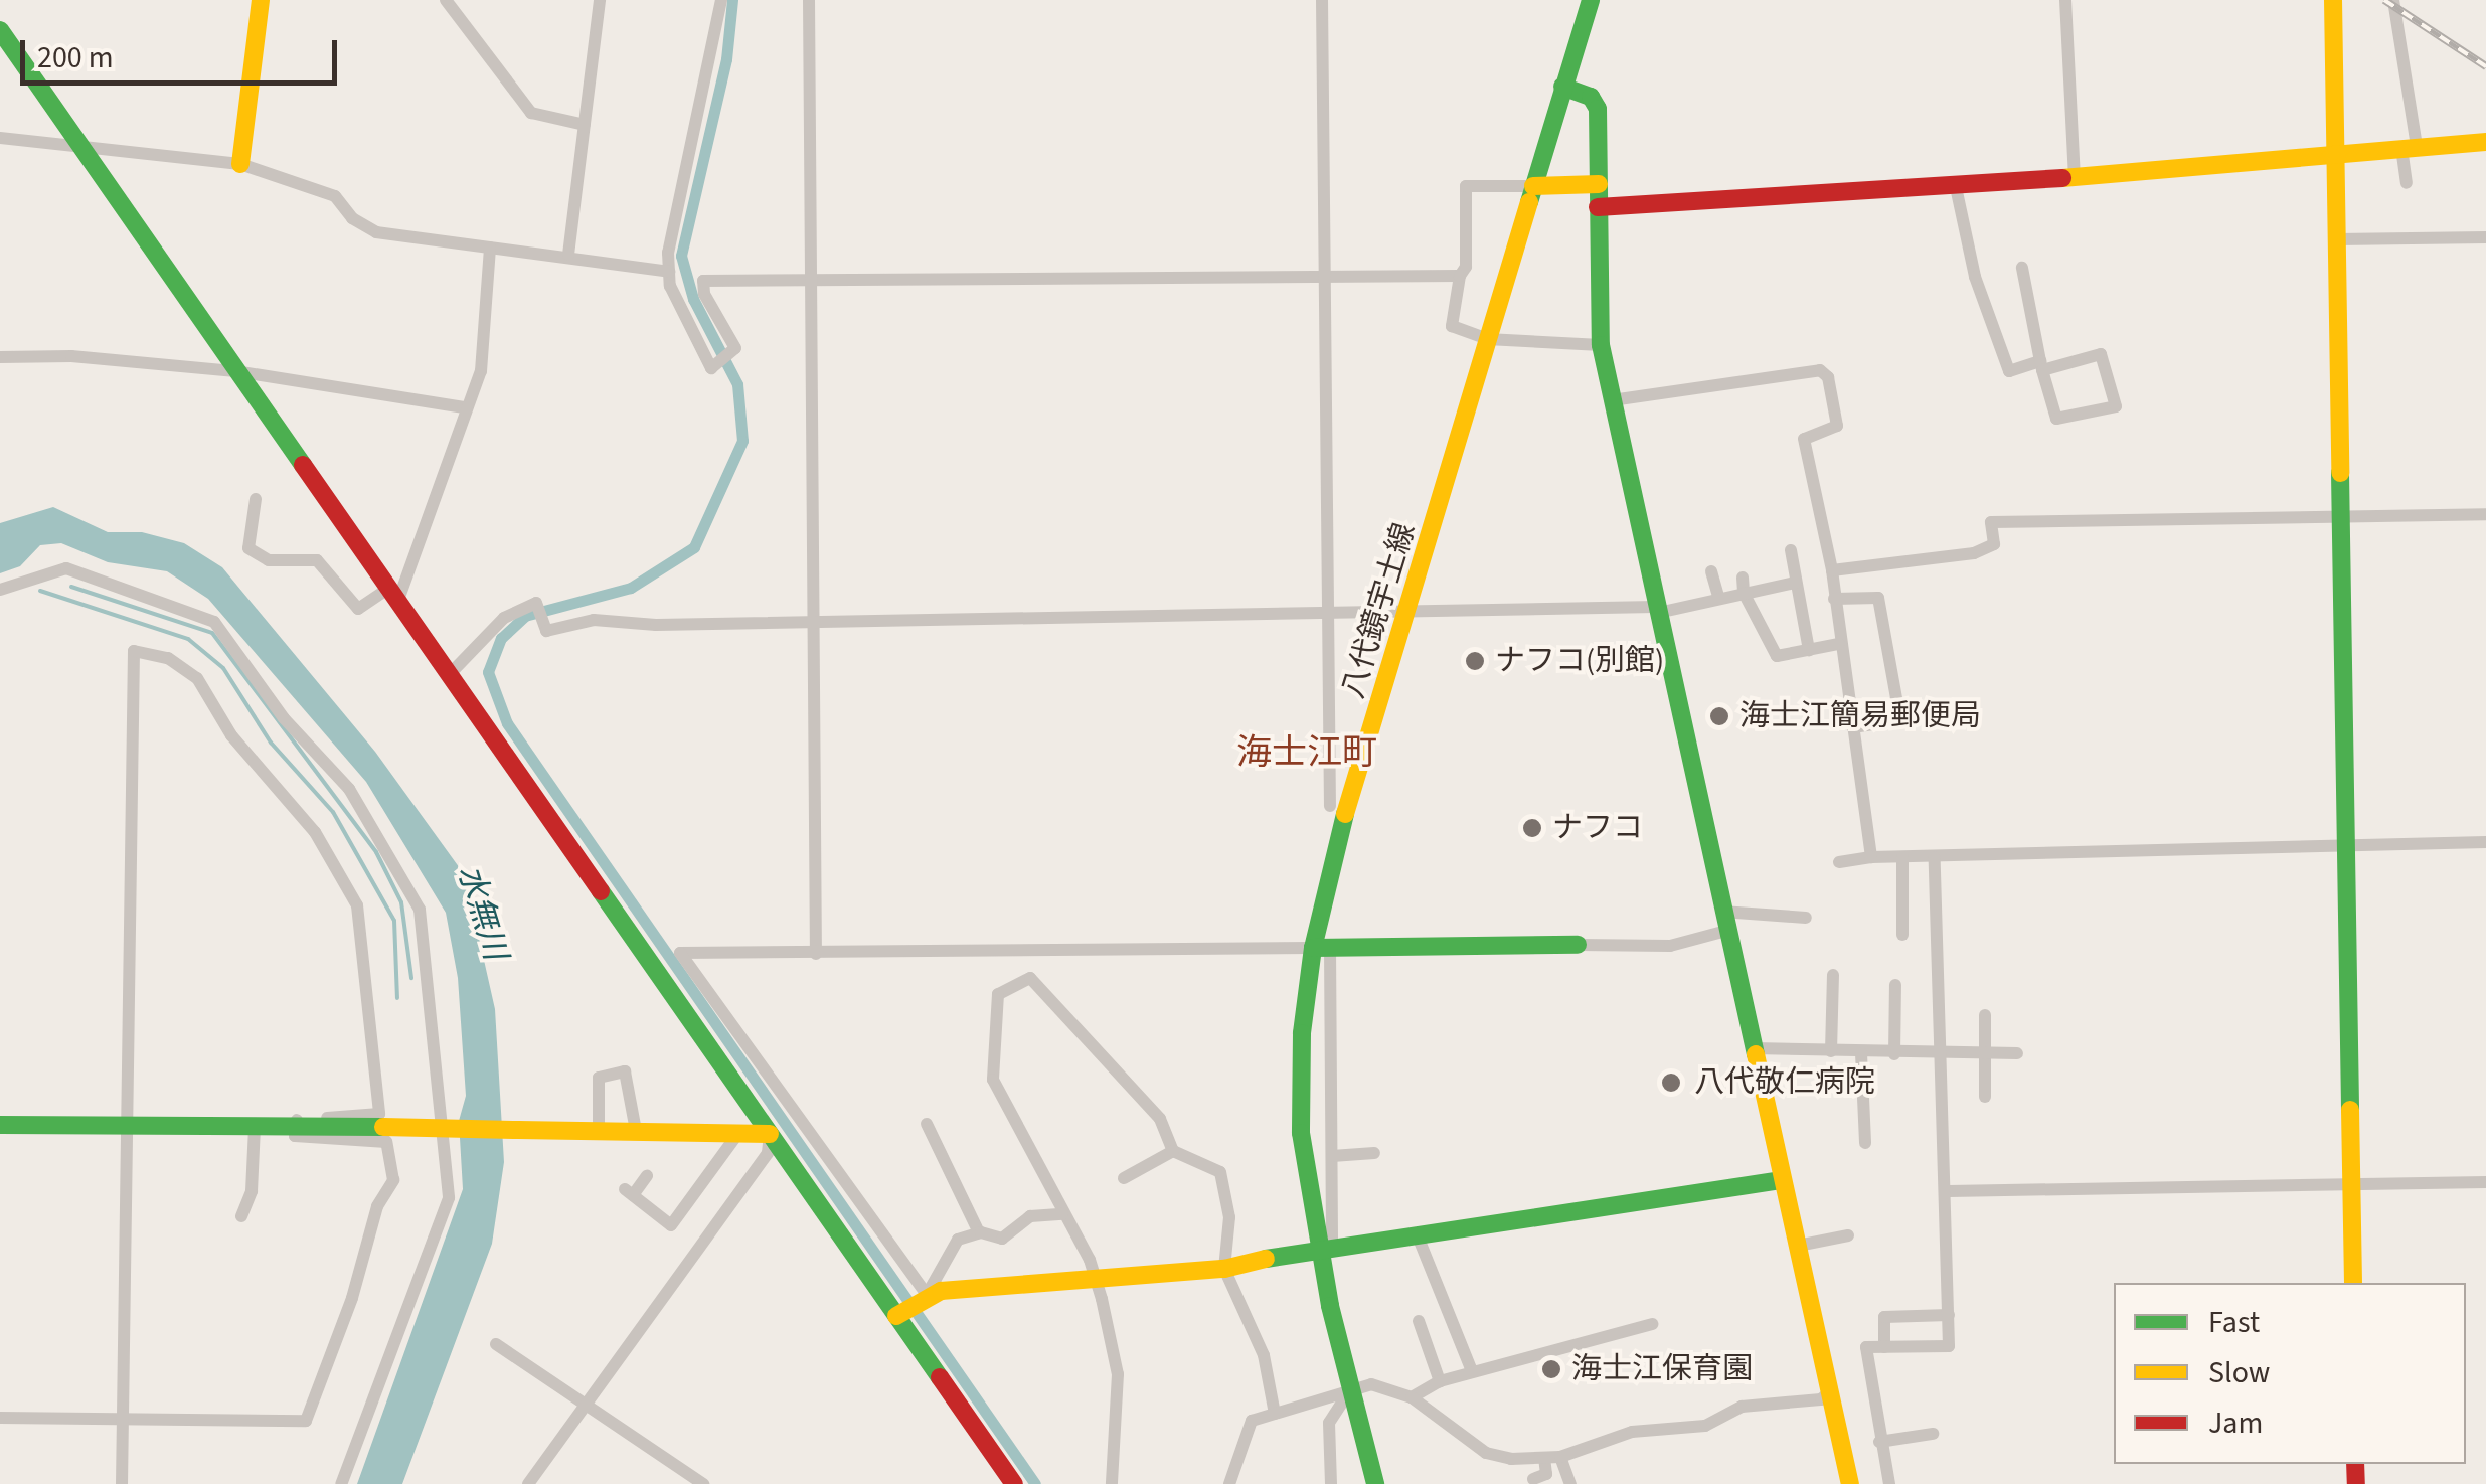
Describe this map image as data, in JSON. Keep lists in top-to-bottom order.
{
  "streets": {
    "street": ["八代鏡宇土線"]
  },
  "districts": ["海士江町"],
  "water": ["水無川"],
  "places": [
    "ナフコ(別館)",
    "海士江簡易郵便局",
    "ナフコ",
    "八代敬仁病院",
    "海士江保育園"
  ],
  "legend": ["Fast", "Slow", "Jam"],
  "scale_bar": "200 m"
}
